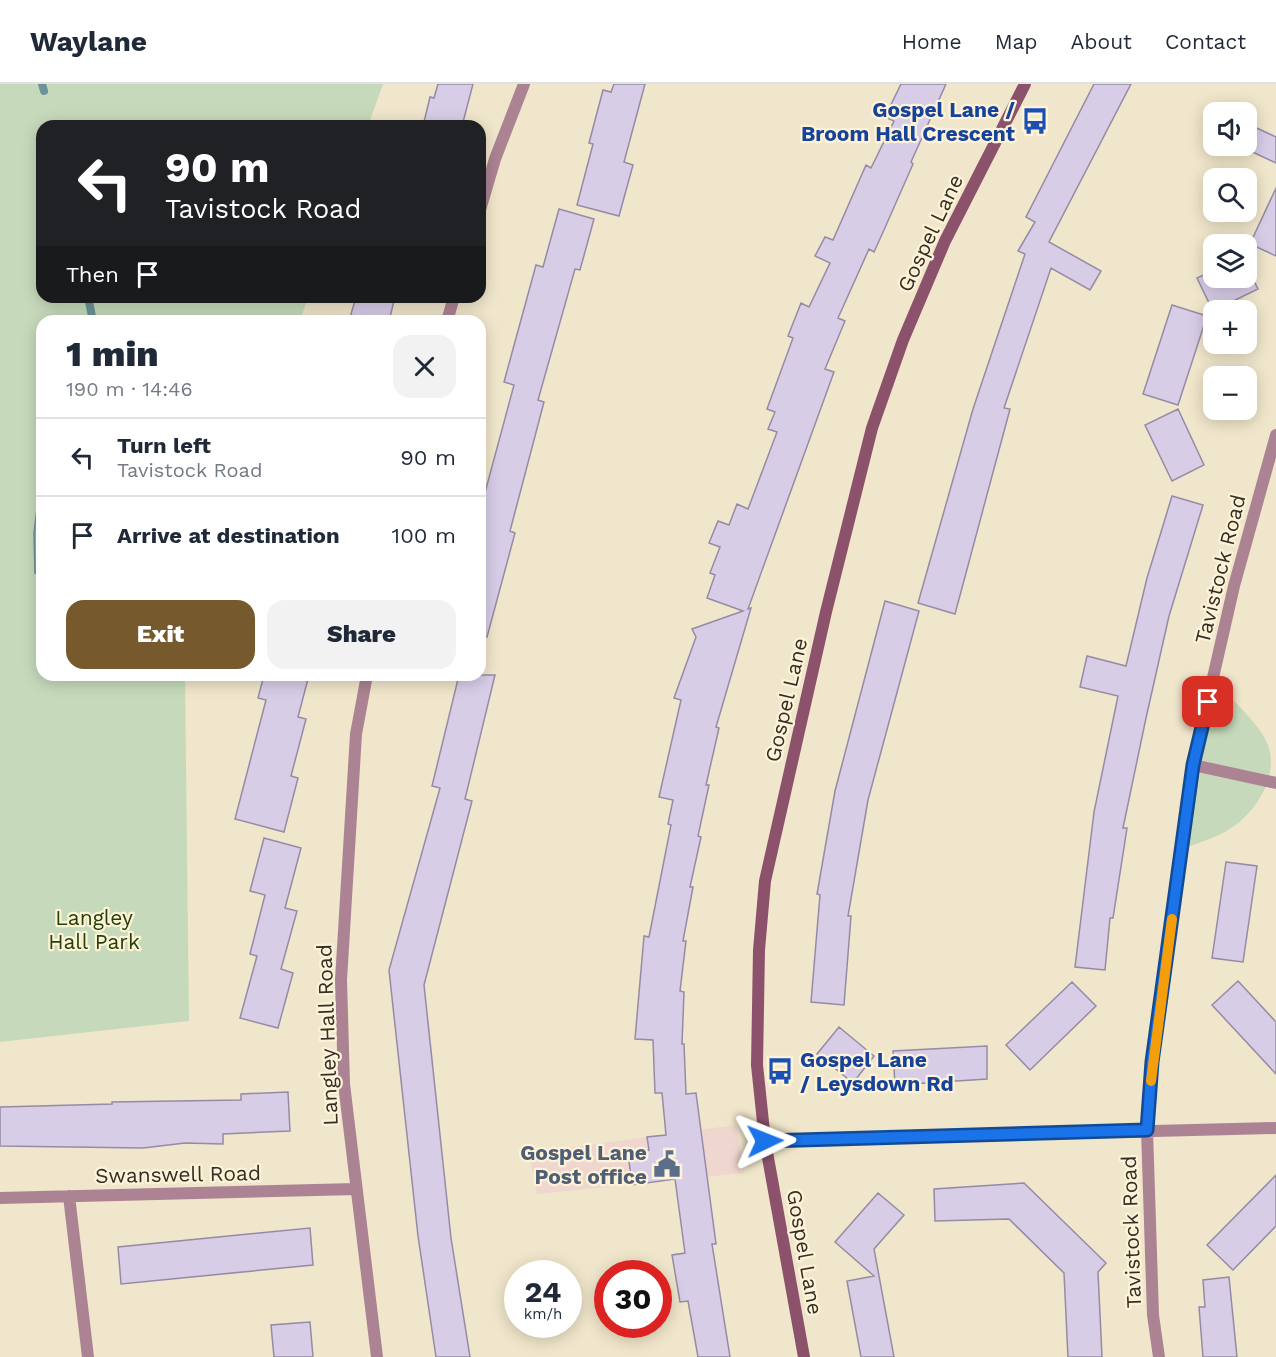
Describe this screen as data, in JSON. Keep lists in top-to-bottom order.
{
  "streets": {
    "street": [
      "Gospel Lane",
      "Tavistock Road",
      "Langley Hall Road",
      "Swanswell Road"
    ]
  },
  "crossings": [
    ["Langley Hall Road", "Swanswell Road"]
  ],
  "parks": ["Langley Hall Park"],
  "places": {
    "bus stop": ["Gospel Lane / Broom Hall Crescent", "Gospel Lane / Leysdown Rd"],
    "public building": ["Gospel Lane Post office"]
  },
  "page": {
    "header": "Waylane",
    "nav": [
      "Home",
      "Map",
      "About",
      "Contact"
    ],
    "map_buttons": ["+", "−"],
    "turn": ["90 m", "Tavistock Road"],
    "then": "Then",
    "heading": ["1 min", "190 m · 14:46"],
    "list": [
      {
        "name": "Turn left",
        "note": "Tavistock Road",
        "value": "90 m"
      },
      {
        "name": "Arrive at destination",
        "value": "100 m"
      }
    ],
    "buttons": ["Exit", "Share"],
    "speed": "24 km/h",
    "limit": "30"
  }
}
